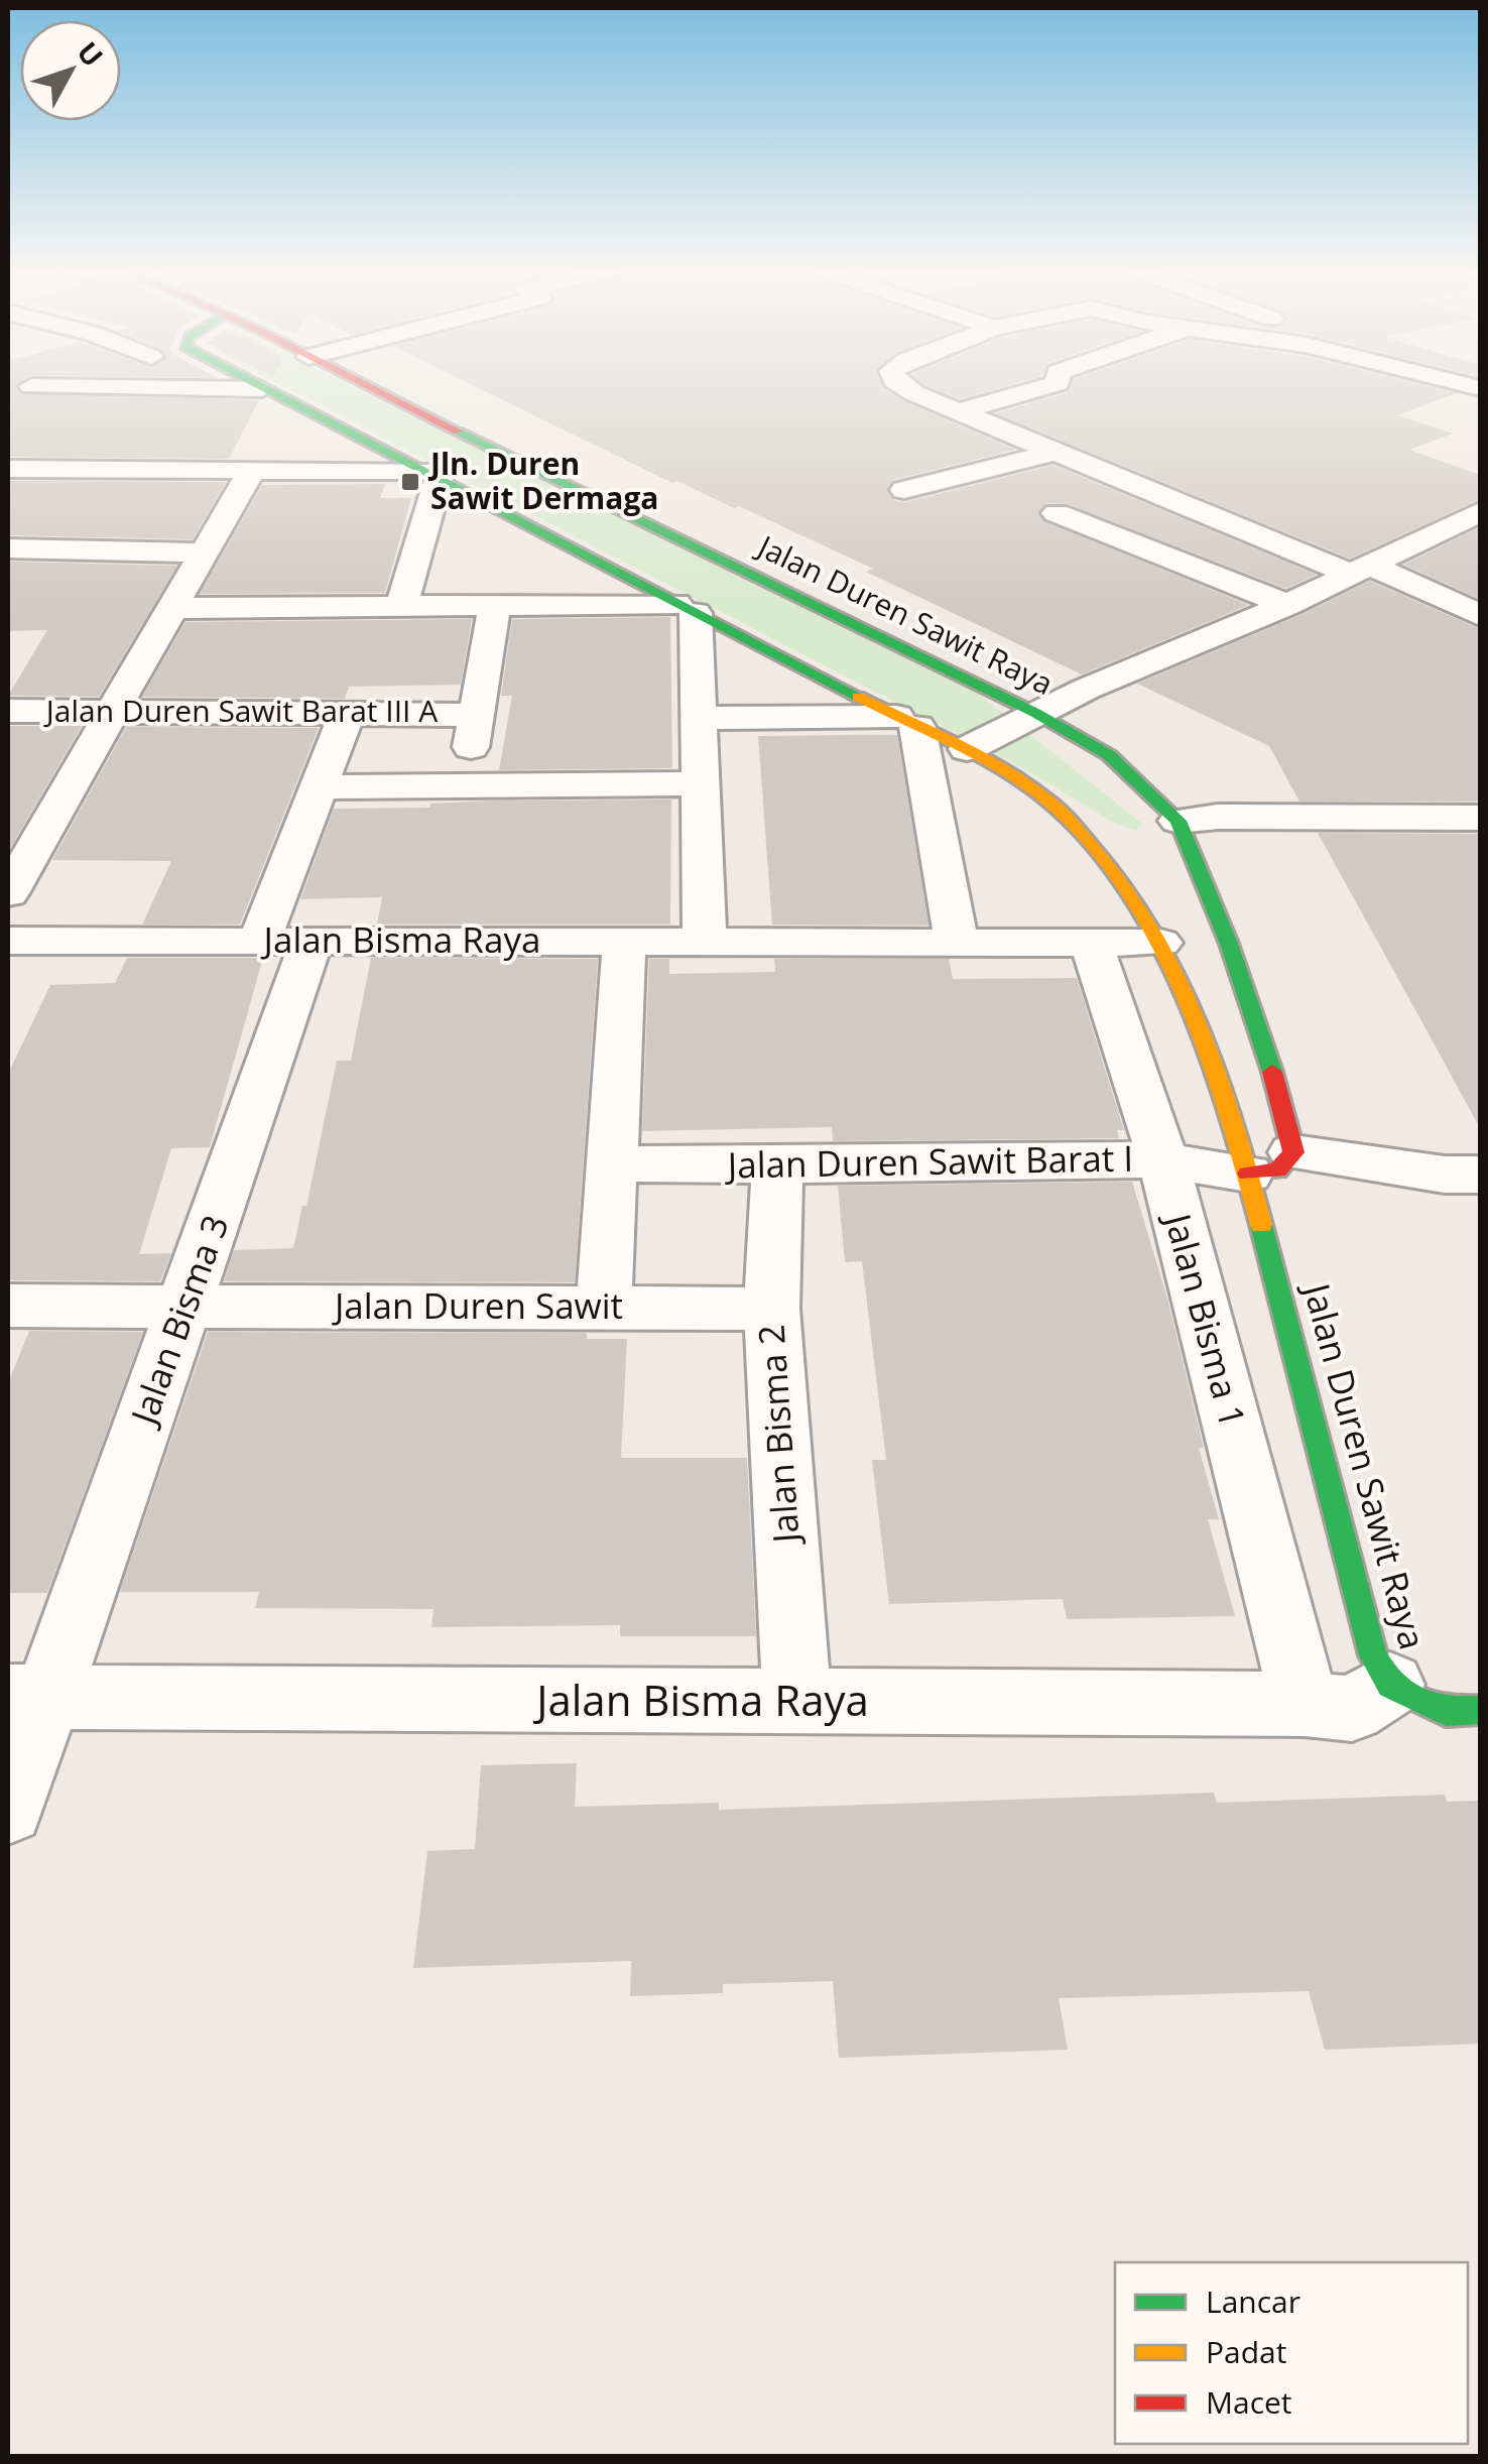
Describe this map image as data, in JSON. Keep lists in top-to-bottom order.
{
  "streets": {
    "street": [
      "Jalan Duren Sawit Raya",
      "Jalan Duren Sawit Barat III A",
      "Jalan Bisma Raya",
      "Jalan Duren Sawit Barat I",
      "Jalan Duren Sawit",
      "Jalan Bisma 3",
      "Jalan Bisma 1",
      "Jalan Bisma 2"
    ]
  },
  "crossings": [
    ["Jalan Duren Sawit Raya", "Jalan Bisma Raya"],
    ["Jalan Duren Sawit Raya", "Jalan Duren Sawit Barat I"],
    ["Jalan Duren Sawit Barat III A", "Jalan Bisma 3"],
    ["Jalan Bisma Raya", "Jalan Bisma 3"],
    ["Jalan Bisma Raya", "Jalan Bisma 1"],
    ["Jalan Bisma Raya", "Jalan Bisma 2"],
    ["Jalan Duren Sawit Barat I", "Jalan Bisma 1"],
    ["Jalan Duren Sawit Barat I", "Jalan Bisma 2"],
    ["Jalan Duren Sawit", "Jalan Bisma 3"],
    ["Jalan Duren Sawit", "Jalan Bisma 2"]
  ],
  "places": {
    "transit": ["Jln. Duren Sawit Dermaga"]
  },
  "legend": ["Lancar", "Padat", "Macet"],
  "north": "top right"
}
